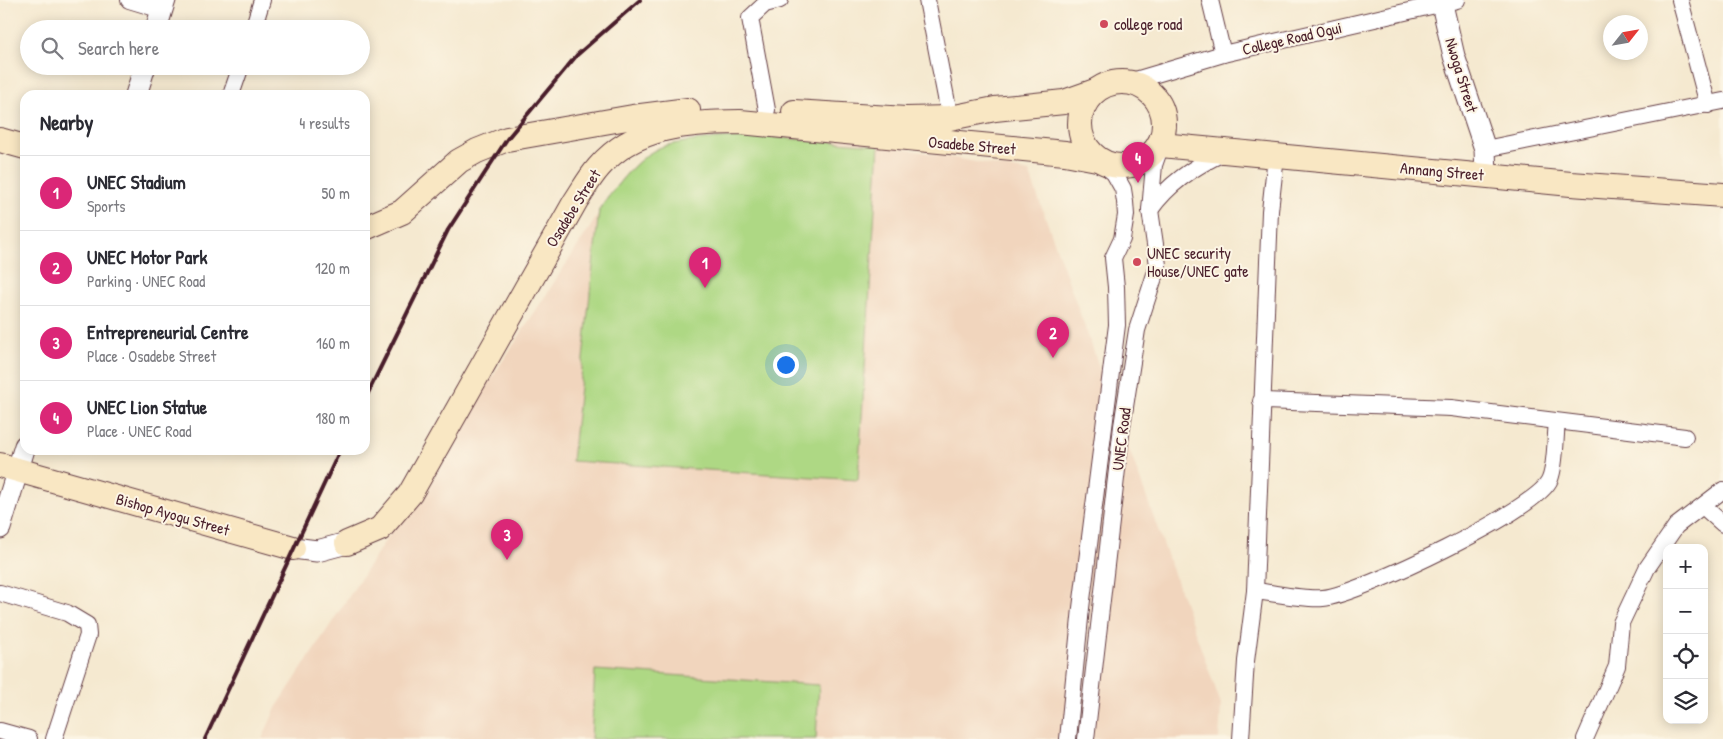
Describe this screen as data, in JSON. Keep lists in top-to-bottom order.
{
  "streets": {
    "main road": ["Osadebe Street", "Annang Street", "Bishop Ayogu Street"],
    "street": ["College Road Ogui", "Nwoga Street", "UNEC Road"]
  },
  "crossings": [
    ["College Road Ogui", "Nwoga Street"],
    ["College Road Ogui", "Osadebe Street"],
    ["College Road Ogui", "Annang Street"],
    ["College Road Ogui", "UNEC Road"],
    ["Nwoga Street", "Annang Street"],
    ["Osadebe Street", "Annang Street"],
    ["Osadebe Street", "UNEC Road"],
    ["Osadebe Street", "Bishop Ayogu Street"],
    ["Annang Street", "UNEC Road"]
  ],
  "places": ["college road", "UNEC security House/UNEC gate"],
  "north": "top right",
  "page": {
    "search": "Search here",
    "heading": ["Nearby", "4 results"],
    "pins": [
      "4",
      "1",
      "2",
      "3"
    ],
    "list": [
      {
        "mark": "1",
        "name": "UNEC Stadium",
        "note": "Sports",
        "value": "50 m"
      },
      {
        "mark": "2",
        "name": "UNEC Motor Park",
        "note": "Parking · UNEC Road",
        "value": "120 m"
      },
      {
        "mark": "3",
        "name": "Entrepreneurial Centre",
        "note": "Place · Osadebe Street",
        "value": "160 m"
      },
      {
        "mark": "4",
        "name": "UNEC Lion Statue",
        "note": "Place · UNEC Road",
        "value": "180 m"
      }
    ],
    "map_buttons": ["+", "−"]
  }
}
